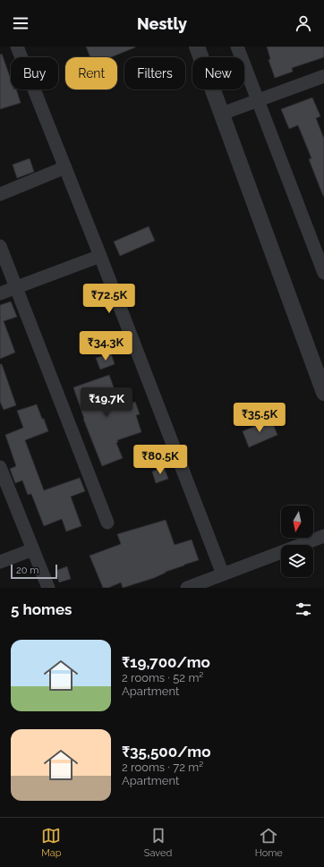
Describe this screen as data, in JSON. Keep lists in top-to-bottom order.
{
  "scale_bar": "20 m",
  "north": "bottom",
  "page": {
    "header": "Nestly",
    "chip": [
      "Buy",
      "Rent",
      "Filters",
      "New"
    ],
    "price": [
      "₹72.5K",
      "₹34.3K",
      "₹19.7K",
      "₹35.5K",
      "₹80.5K"
    ],
    "scale": "20 m",
    "heading": "5 homes",
    "list": [
      {
        "name": "₹19,700/mo",
        "note": "2 rooms · 52 m² · Apartment"
      },
      {
        "name": "₹35,500/mo",
        "note": "2 rooms · 72 m² · Apartment"
      }
    ],
    "tabs": ["Map", "Saved", "Home"]
  }
}
